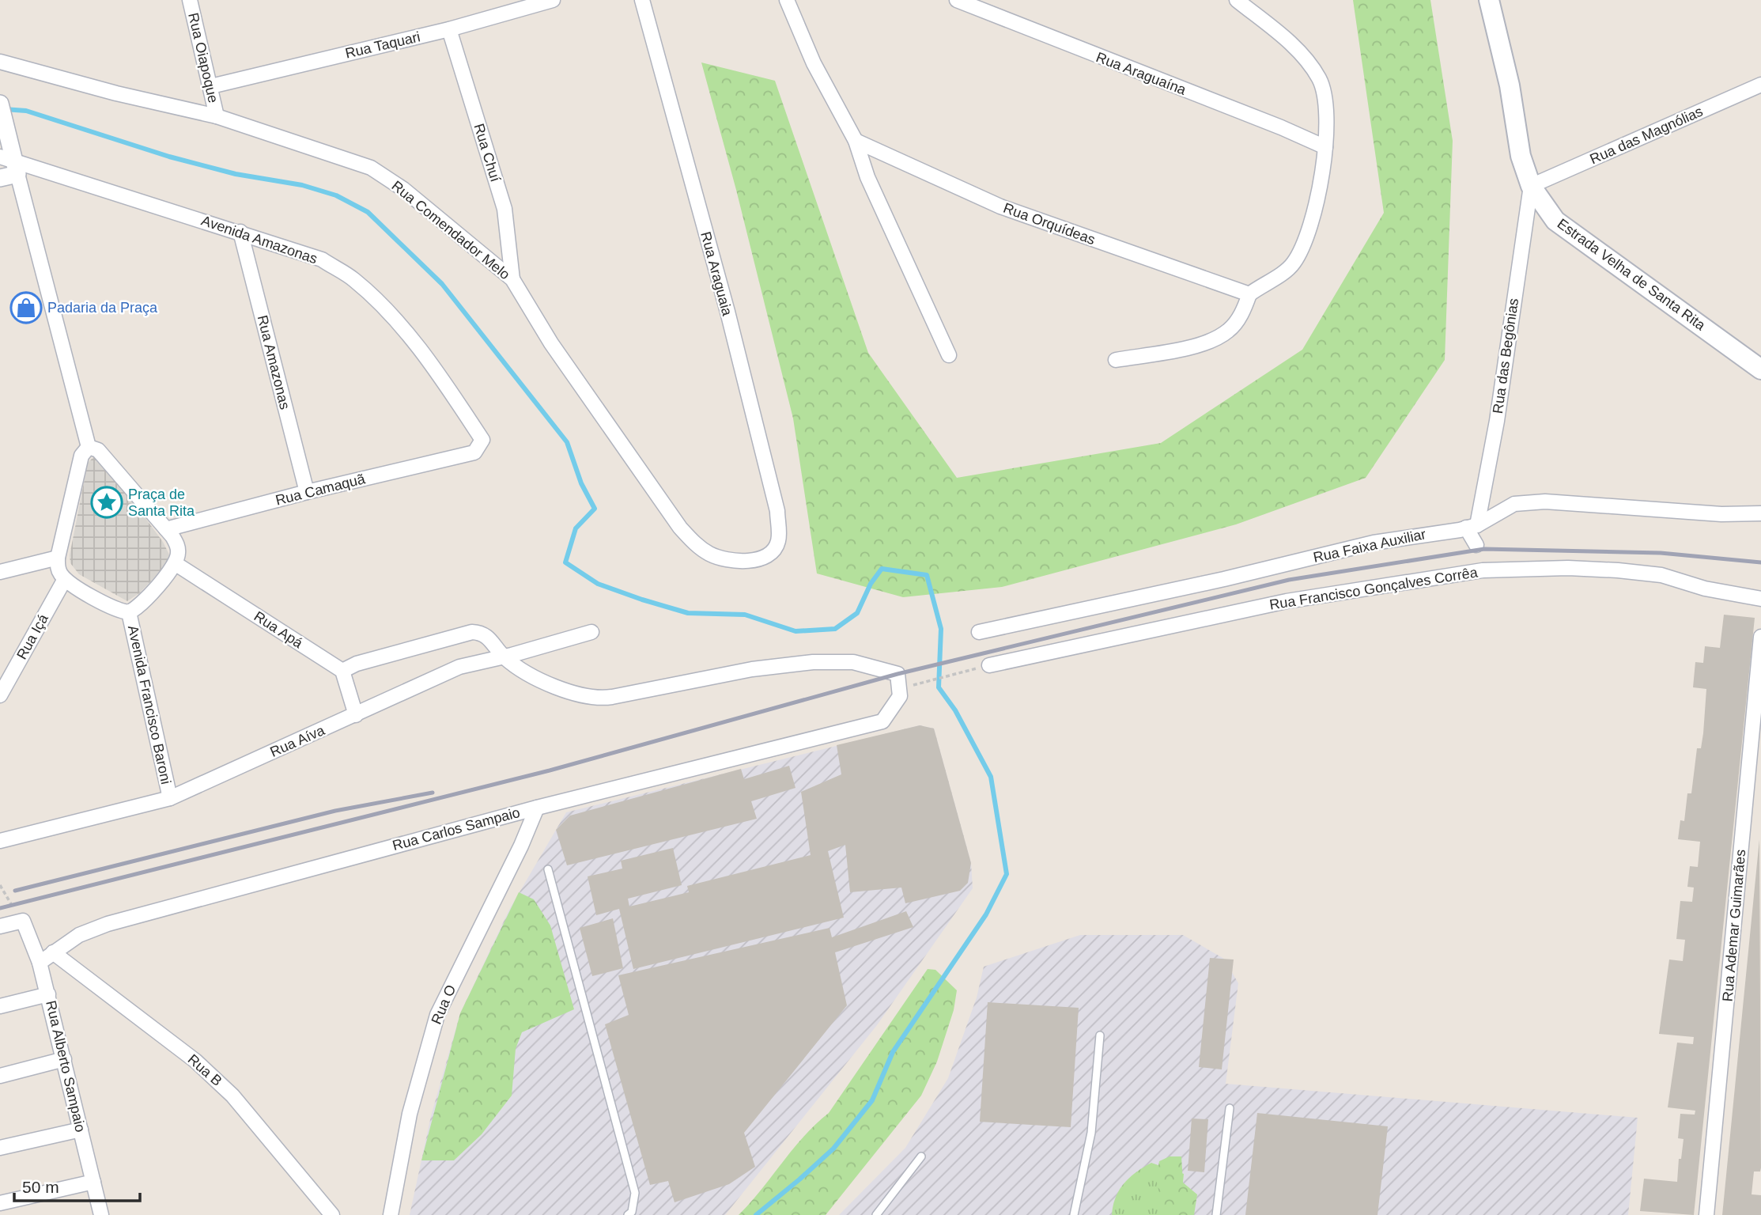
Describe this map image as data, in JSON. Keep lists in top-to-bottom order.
{
  "streets": {
    "main road": ["Estrada Velha de Santa Rita"],
    "street": [
      "Rua Taquari",
      "Rua Oiapoque",
      "Rua Araguaína",
      "Rua das Magnólias",
      "Rua Chuí",
      "Rua Orquídeas",
      "Rua Comendador Melo",
      "Avenida Amazonas",
      "Rua Araguaia",
      "Rua das Begônias",
      "Rua Amazonas",
      "Rua Camaquã",
      "Rua Faixa Auxiliar",
      "Rua Francisco Gonçalves Corrêa",
      "Rua Apá",
      "Rua Içá",
      "Avenida Francisco Baroni",
      "Rua Aíva",
      "Rua Carlos Sampaio",
      "Rua Ademar Guimarães",
      "Rua O",
      "Rua Alberto Sampaio",
      "Rua B"
    ]
  },
  "crossings": [
    ["Rua Taquari", "Rua Oiapoque"],
    ["Rua Taquari", "Rua Chuí"],
    ["Rua Oiapoque", "Rua Comendador Melo"],
    ["Rua das Magnólias", "Estrada Velha de Santa Rita"],
    ["Rua das Magnólias", "Rua das Begônias"],
    ["Rua Chuí", "Rua Comendador Melo"],
    ["Rua Comendador Melo", "Rua Araguaia"],
    ["Avenida Amazonas", "Rua Amazonas"],
    ["Avenida Amazonas", "Rua Camaquã"],
    ["Estrada Velha de Santa Rita", "Rua das Begônias"],
    ["Rua das Begônias", "Rua Faixa Auxiliar"],
    ["Rua Amazonas", "Rua Camaquã"],
    ["Rua Apá", "Avenida Francisco Baroni"],
    ["Rua Içá", "Avenida Francisco Baroni"],
    ["Avenida Francisco Baroni", "Rua Aíva"],
    ["Rua Carlos Sampaio", "Rua O"],
    ["Rua Carlos Sampaio", "Rua Alberto Sampaio"],
    ["Rua Carlos Sampaio", "Rua B"]
  ],
  "places": {
    "shop": ["Padaria da Praça"],
    "place": ["Praça de Santa Rita"]
  },
  "scale_bar": "50 m"
}
